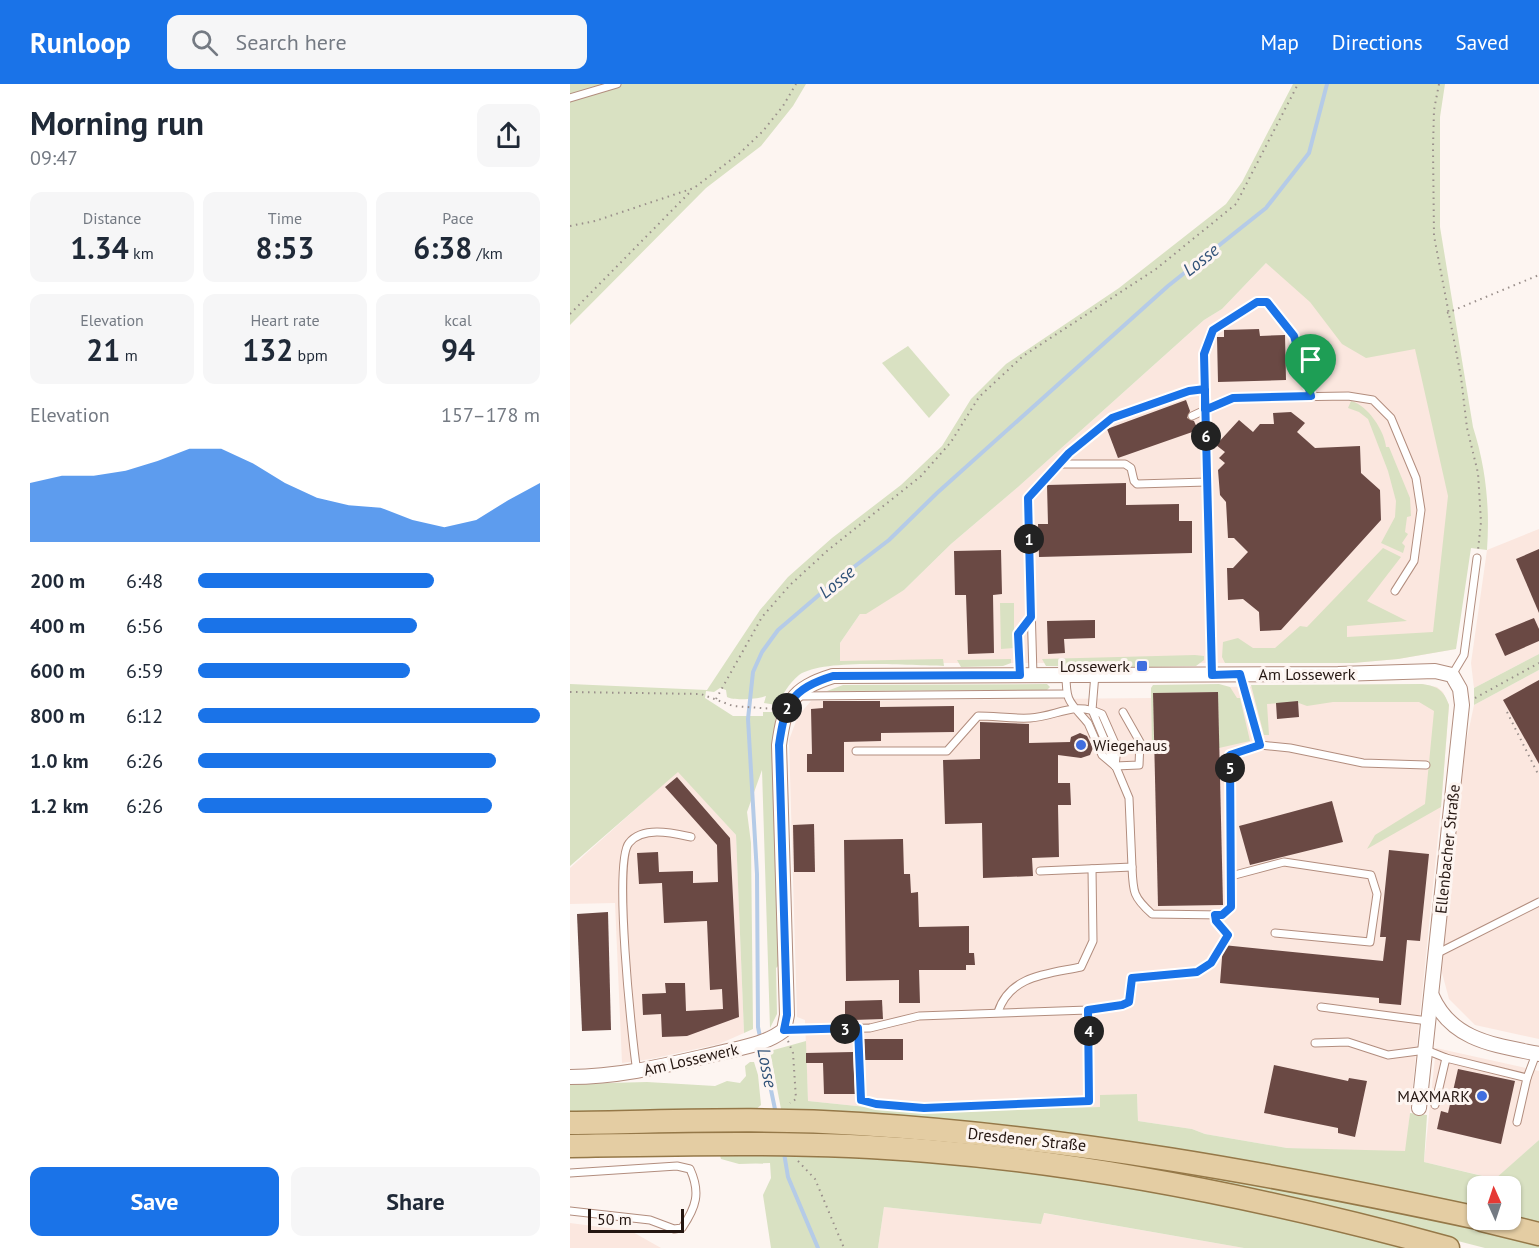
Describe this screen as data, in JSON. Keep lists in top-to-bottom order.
{
  "streets": {
    "main road": ["Dresdener Straße"],
    "street": ["Am Lossewerk", "Ellenbacher Straße"]
  },
  "water": ["Losse"],
  "places": {
    "transit": ["Lossewerk"],
    "other": ["Wiegehaus", "MAXMARK"]
  },
  "scale_bar": "50 m",
  "north": "top",
  "page": {
    "header": "Runloop",
    "search": "Search here",
    "nav": ["Map", "Directions", "Saved"],
    "heading": ["Morning run", "09:47"],
    "stats": [
      ["Distance", "1.34 km"],
      ["Time", "8:53"],
      ["Pace", "6:38 /km"],
      ["Elevation", "21 m"],
      ["Heart rate", "132 bpm"],
      ["kcal", "94"]
    ],
    "chart": ["Elevation", "157–178 m"],
    "pins": [
      "6",
      "1",
      "2",
      "5",
      "3",
      "4"
    ],
    "list": [
      {
        "name": "200 m",
        "note": "6:48"
      },
      {
        "name": "400 m",
        "note": "6:56"
      },
      {
        "name": "600 m",
        "note": "6:59"
      },
      {
        "name": "800 m",
        "note": "6:12"
      },
      {
        "name": "1.0 km",
        "note": "6:26"
      },
      {
        "name": "1.2 km",
        "note": "6:26"
      }
    ],
    "buttons": ["Save", "Share"],
    "scale": "50 m"
  }
}
